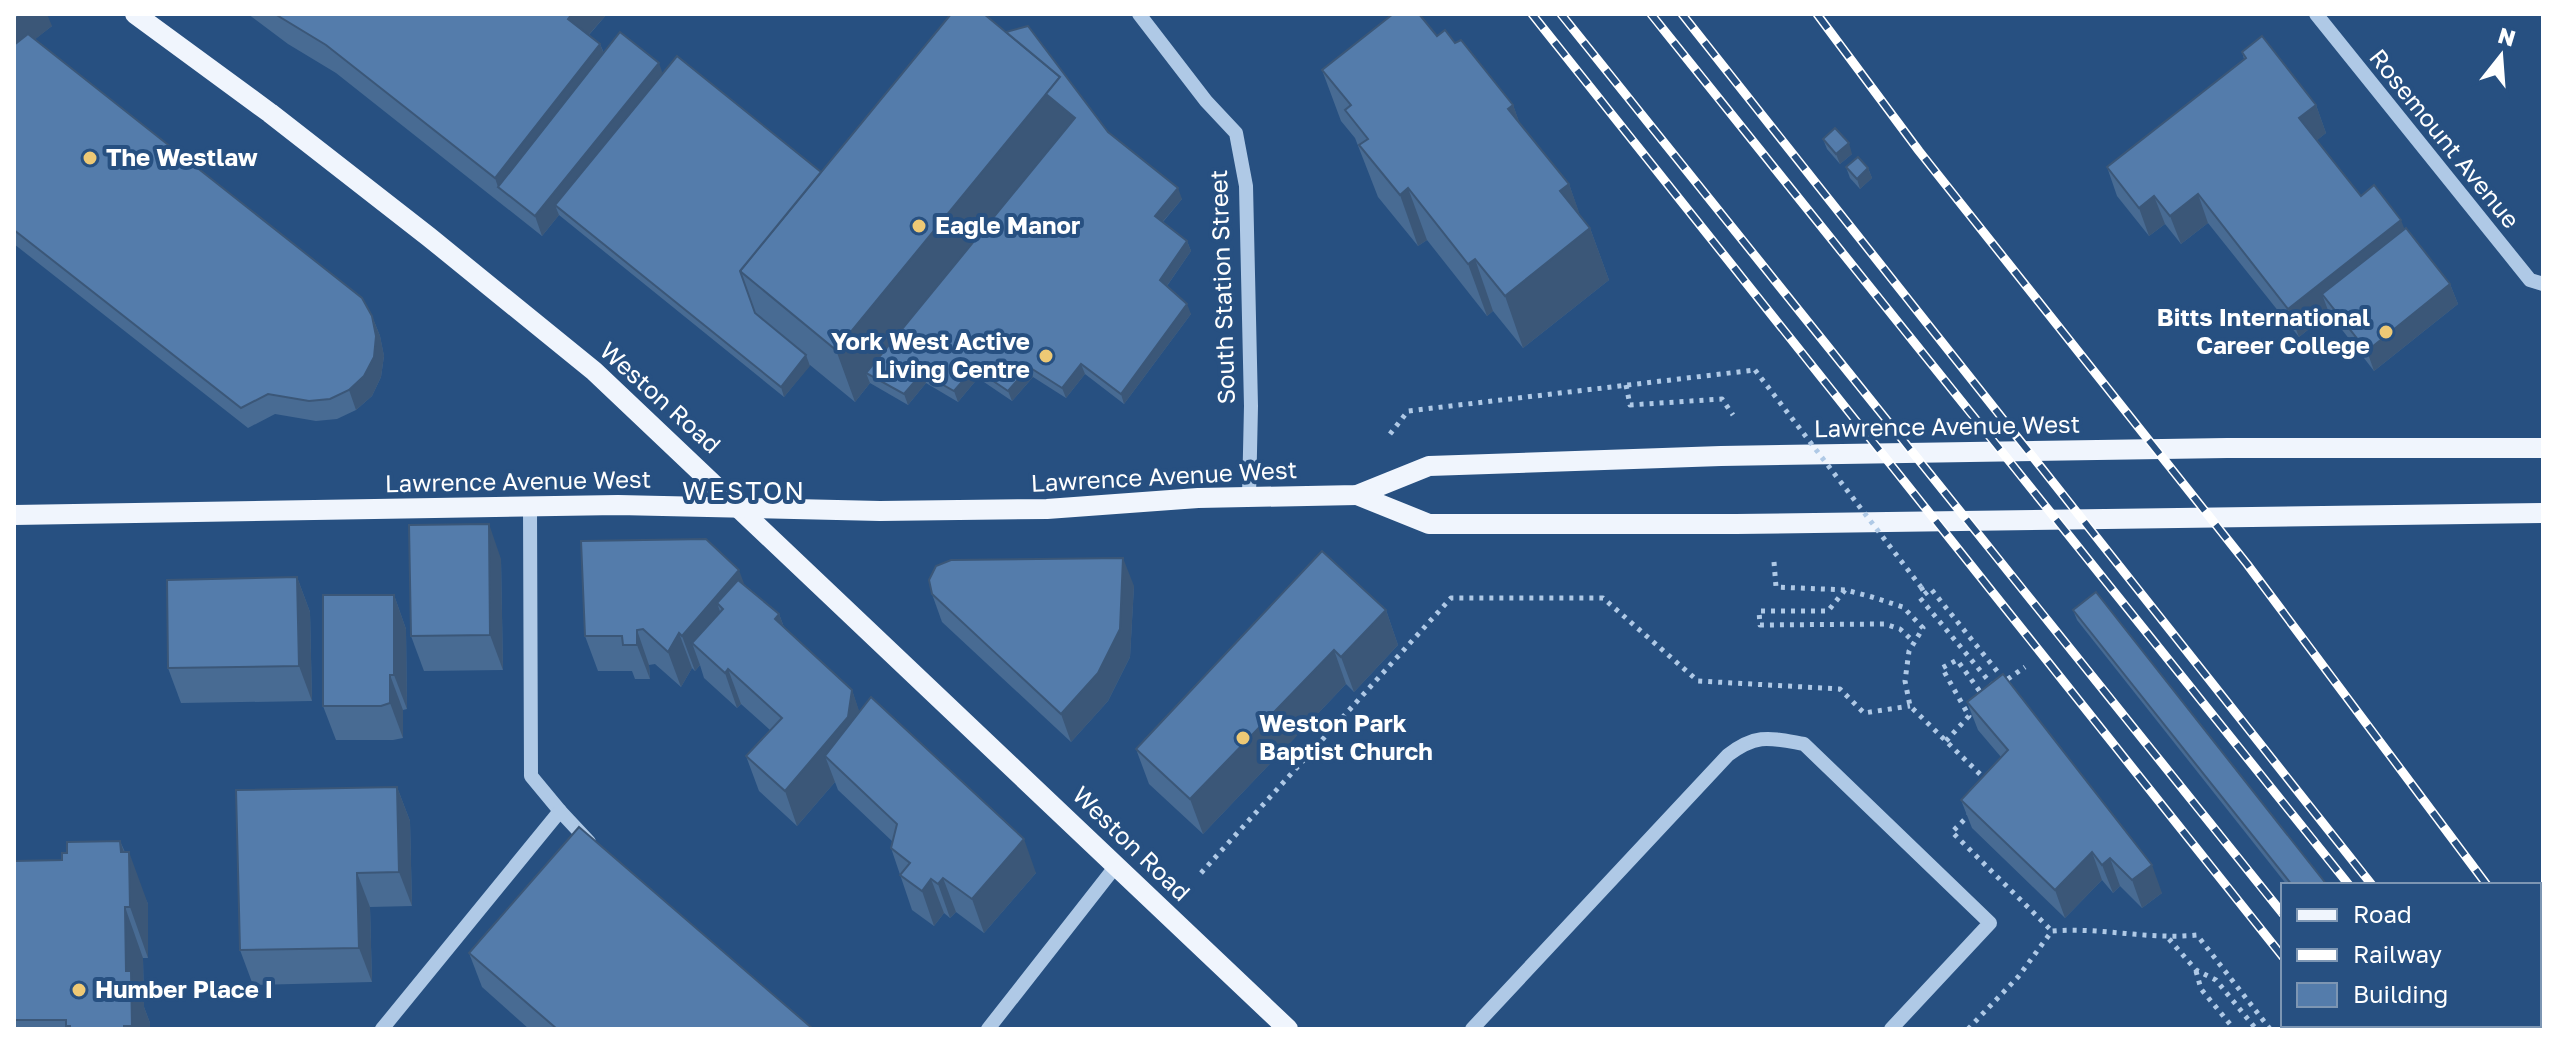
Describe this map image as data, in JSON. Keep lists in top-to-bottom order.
{
  "streets": {
    "main road": ["Weston Road", "Lawrence Avenue West"],
    "street": ["Rosemount Avenue", "South Station Street"]
  },
  "crossings": [
    ["South Station Street", "Lawrence Avenue West"],
    ["Weston Road", "Lawrence Avenue West"]
  ],
  "districts": ["WESTON"],
  "places": [
    "The Westlaw",
    "Eagle Manor",
    "Bitts International Career College",
    "York West Active Living Centre",
    "Weston Park Baptist Church",
    "Humber Place I"
  ],
  "legend": ["Road", "Railway", "Building"],
  "north": "top"
}
